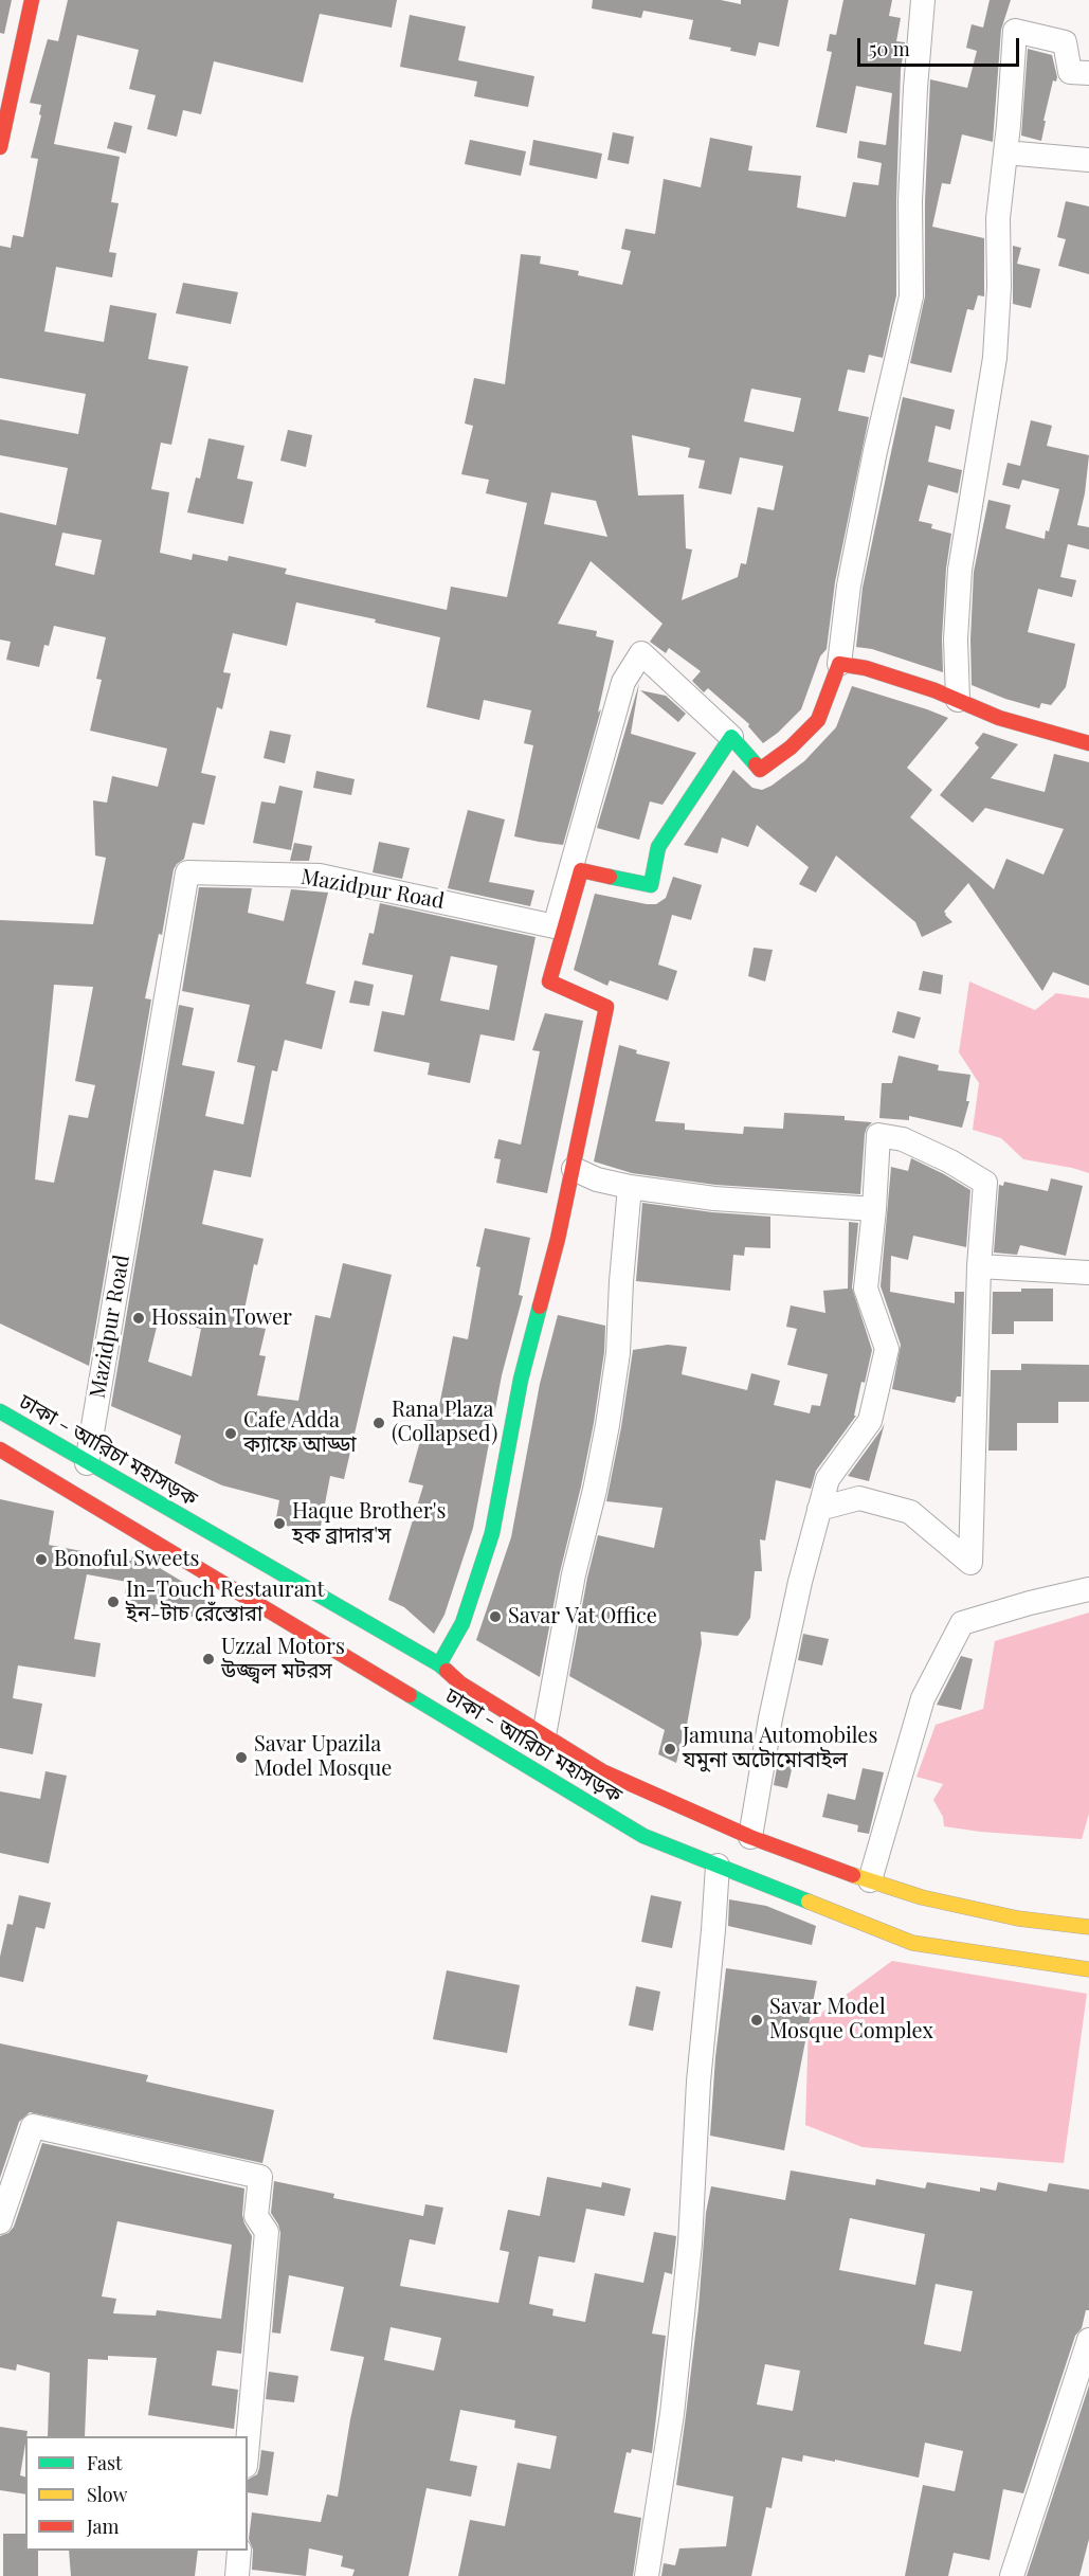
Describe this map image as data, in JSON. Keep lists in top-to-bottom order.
{
  "streets": {
    "main road": ["ঢাকা - আরিচা মহাসড়ক"],
    "street": ["Mazidpur Road"]
  },
  "crossings": [
    ["Mazidpur Road", "ঢাকা - আরিচা মহাসড়ক"]
  ],
  "places": [
    "Hossain Tower",
    "Rana Plaza (Collapsed)",
    "Cafe Adda ক্যাফে আড্ডা",
    "Haque Brother's হক ব্রাদার'স",
    "Bonoful Sweets",
    "In-Touch Restaurant ইন-টাচ রেঁস্তোরা",
    "Savar Vat Office",
    "Uzzal Motors উজ্জ্বল মটরস",
    "Jamuna Automobiles যমুনা অটোমোবাইল",
    "Savar Upazila Model Mosque",
    "Savar Model Mosque Complex"
  ],
  "legend": ["Fast", "Slow", "Jam"],
  "scale_bar": "50 m"
}
